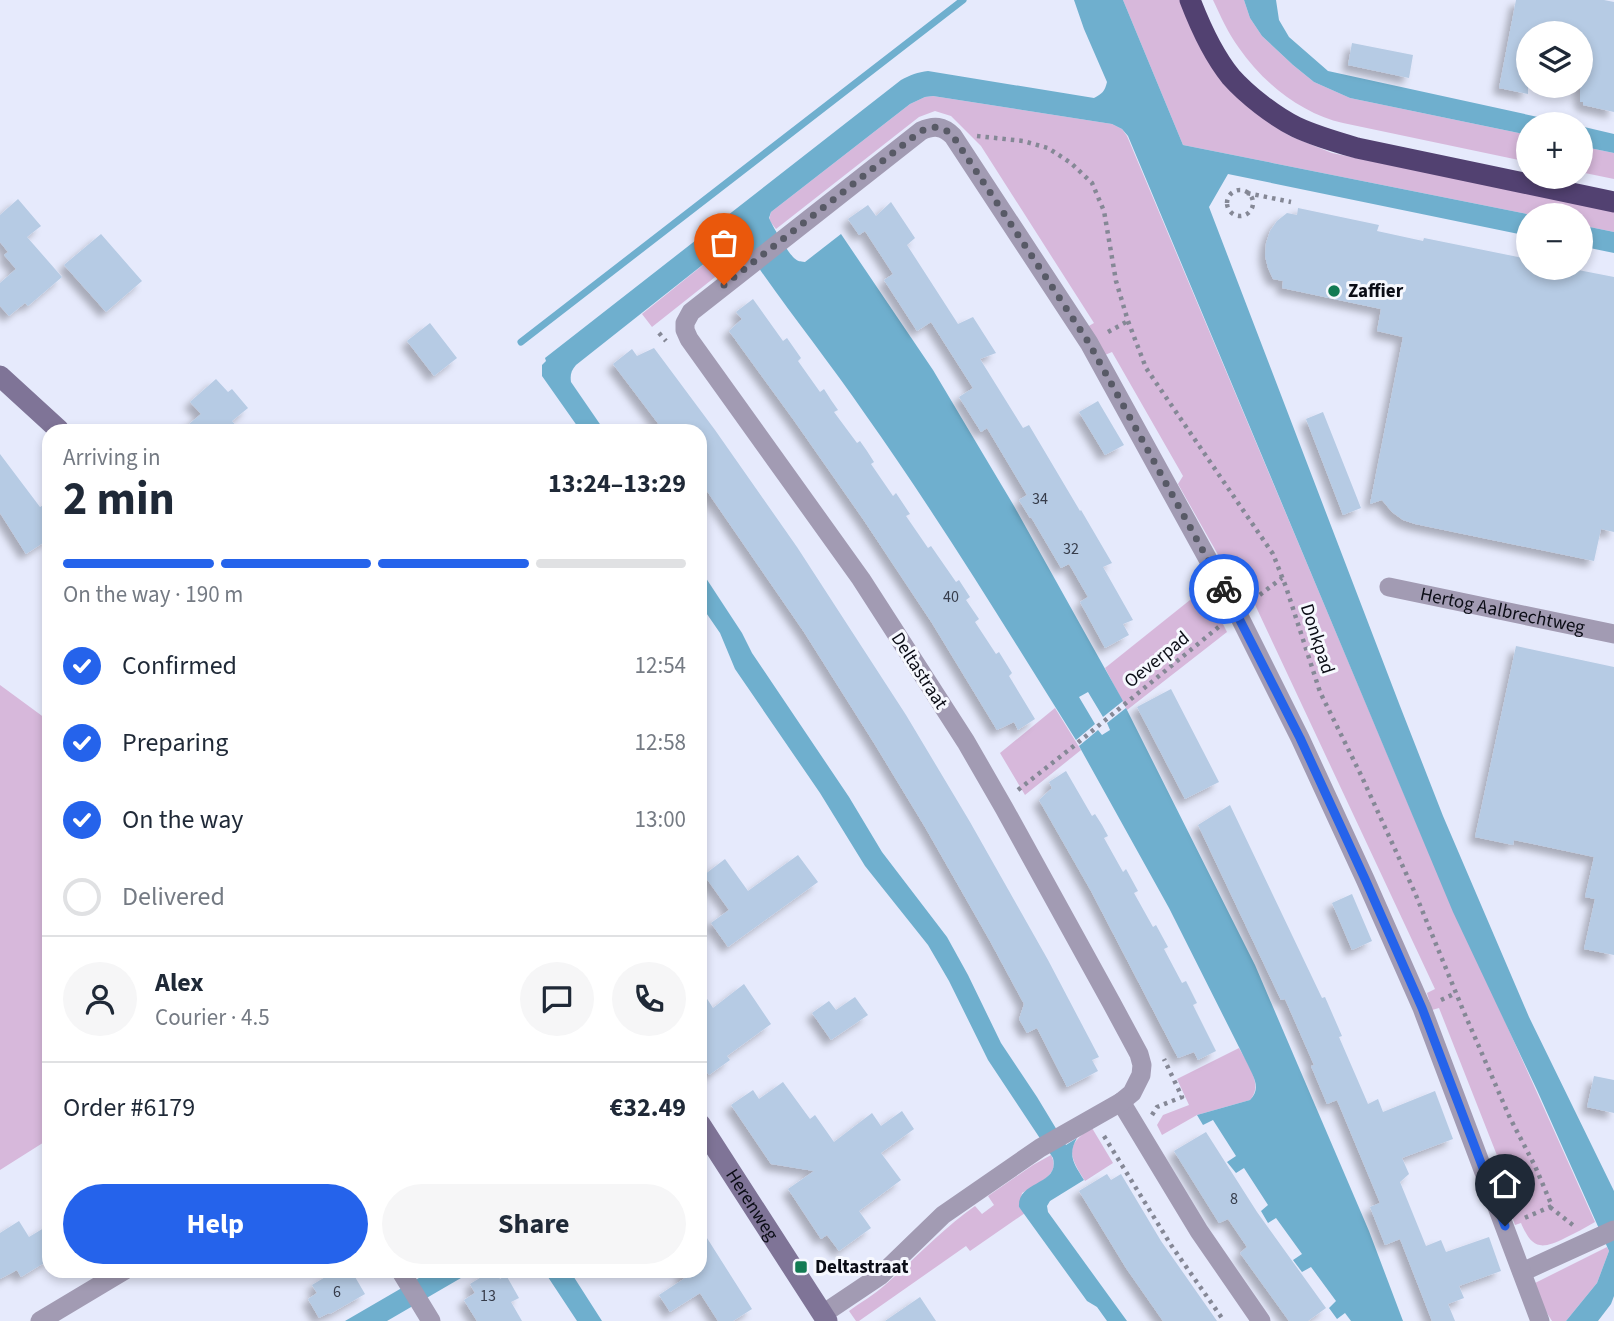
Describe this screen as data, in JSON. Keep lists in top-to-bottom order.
{
  "streets": {
    "street": ["Hertog Aalbrechtweg", "Deltastraat", "Herenweg"],
    "path": ["Donkpad", "Oeverpad"]
  },
  "crossings": [
    ["Donkpad", "Oeverpad"],
    ["Donkpad", "Deltastraat"],
    ["Deltastraat", "Herenweg"]
  ],
  "places": {
    "other": ["Zaffier"],
    "transit": ["Deltastraat"]
  },
  "house_numbers": [
    "34",
    "32",
    "40",
    "8",
    "6",
    "13"
  ],
  "page": {
    "map_buttons": ["+", "−"],
    "heading": ["2 min", "Arriving in", "13:24–13:29"],
    "panel": [
      "Alex",
      "Courier · 4.5",
      "Order #6179",
      "€32.49"
    ],
    "bar": "On the way · 190 m",
    "list": [
      ["Confirmed", "12:54"],
      ["Preparing", "12:58"],
      ["On the way", "13:00"],
      "Delivered"
    ],
    "buttons": ["Help", "Share"]
  }
}
